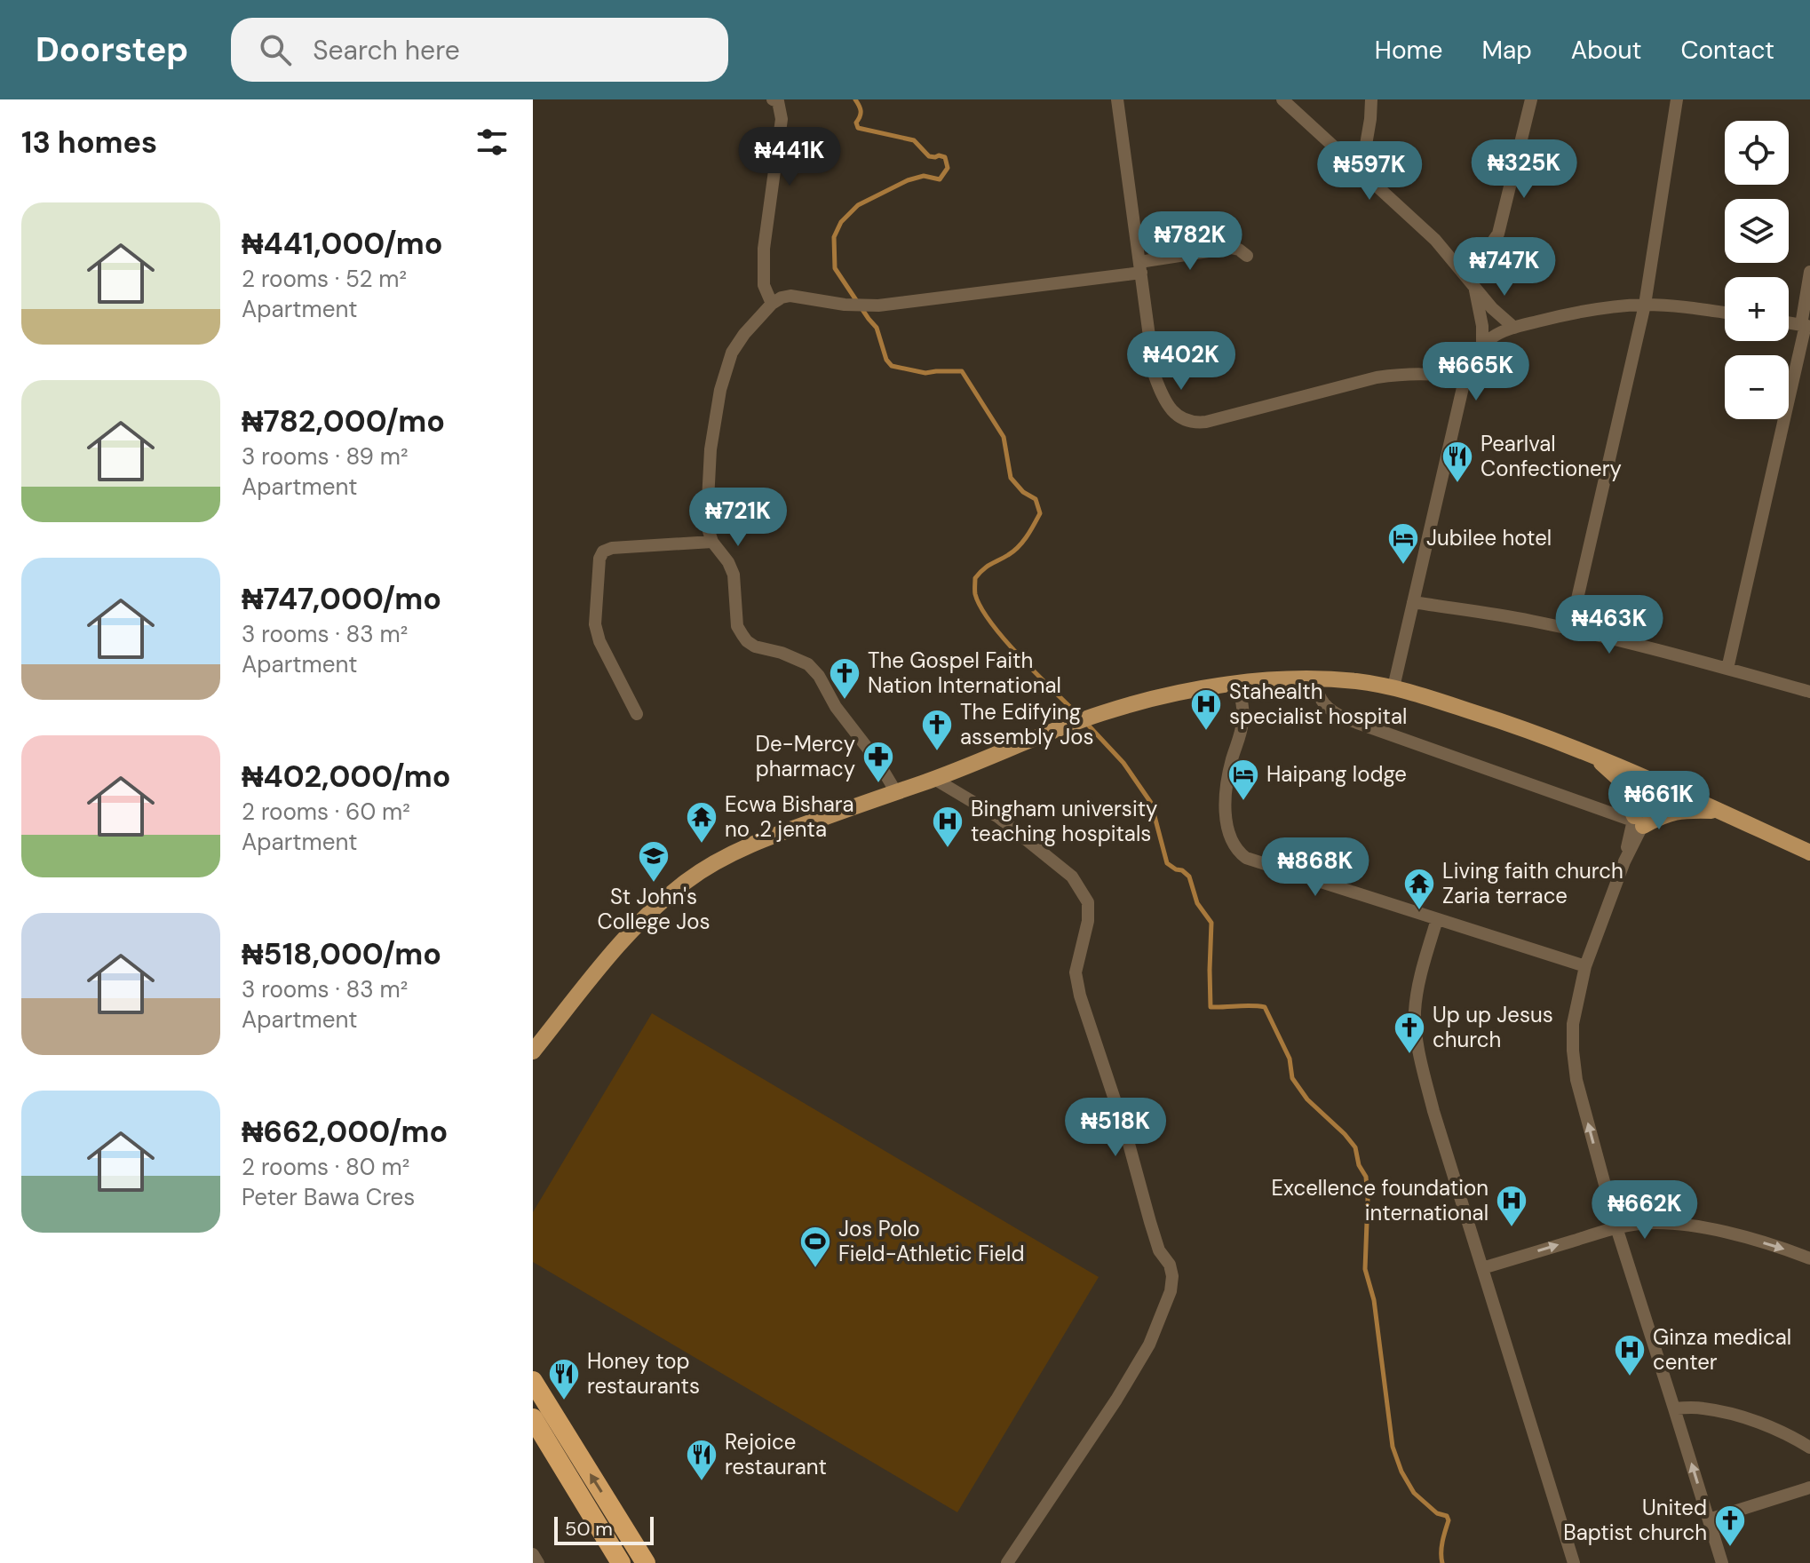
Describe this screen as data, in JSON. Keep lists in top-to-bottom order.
{
  "places": {
    "restaurant": ["Pearlval Confectionery", "Honey top restaurants", "Rejoice restaurant"],
    "hotel": ["Jubilee hotel", "Haipang lodge"],
    "church": [
      "The Gospel Faith Nation International",
      "The Edifying assembly Jos",
      "Up up Jesus church",
      "United Baptist church"
    ],
    "hospital": [
      "Stahealth specialist hospital",
      "Bingham university teaching hospitals",
      "Excellence foundation international",
      "Ginza medical center"
    ],
    "pharmacy": ["De-Mercy pharmacy"],
    "temple": ["Ecwa Bishara no .2 jenta", "Living faith church Zaria terrace"],
    "school or university": ["St John's College Jos"],
    "sports": ["Jos Polo Field-Athletic Field"]
  },
  "scale_bar": "50 m",
  "page": {
    "header": "Doorstep",
    "search": "Search here",
    "nav": [
      "Home",
      "Map",
      "About",
      "Contact"
    ],
    "heading": "13 homes",
    "map_buttons": ["+", "−"],
    "price": [
      "₦441K",
      "₦325K",
      "₦597K",
      "₦782K",
      "₦747K",
      "₦402K",
      "₦665K",
      "₦721K",
      "₦463K",
      "₦661K",
      "₦868K",
      "₦518K",
      "₦662K"
    ],
    "list": [
      {
        "name": "₦441,000/mo",
        "note": "2 rooms · 52 m² · Apartment"
      },
      {
        "name": "₦782,000/mo",
        "note": "3 rooms · 89 m² · Apartment"
      },
      {
        "name": "₦747,000/mo",
        "note": "3 rooms · 83 m² · Apartment"
      },
      {
        "name": "₦402,000/mo",
        "note": "2 rooms · 60 m² · Apartment"
      },
      {
        "name": "₦518,000/mo",
        "note": "3 rooms · 83 m² · Apartment"
      },
      {
        "name": "₦662,000/mo",
        "note": "2 rooms · 80 m² · Peter Bawa Cres"
      }
    ],
    "scale": "50 m"
  }
}
